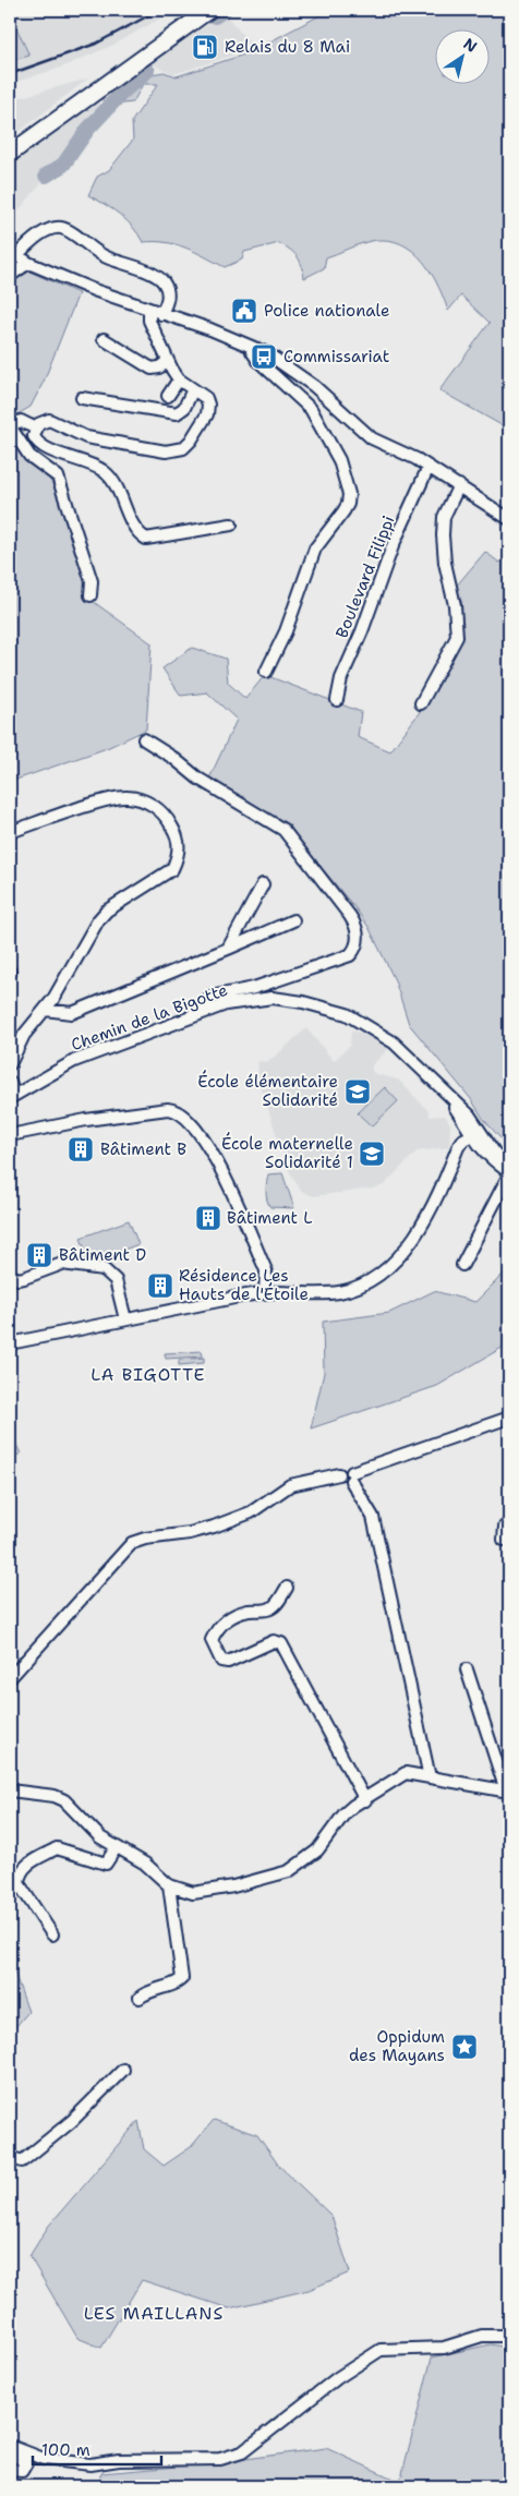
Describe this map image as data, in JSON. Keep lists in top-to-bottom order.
{
  "streets": {
    "street": ["Boulevard Filippi", "Chemin de la Bigotte"]
  },
  "districts": ["LA BIGOTTE", "LES MAILLANS"],
  "places": {
    "fuel station": ["Relais du 8 Mai"],
    "public building": ["Police nationale"],
    "bus stop": ["Commissariat"],
    "school or university": ["École élémentaire Solidarité", "École maternelle Solidarité 1"],
    "building": [
      "Bâtiment B",
      "Bâtiment L",
      "Bâtiment D",
      "Résidence Les Hauts de l'Étoile"
    ],
    "place": ["Oppidum des Mayans"]
  },
  "scale_bar": "100 m",
  "north": "top right"
}
